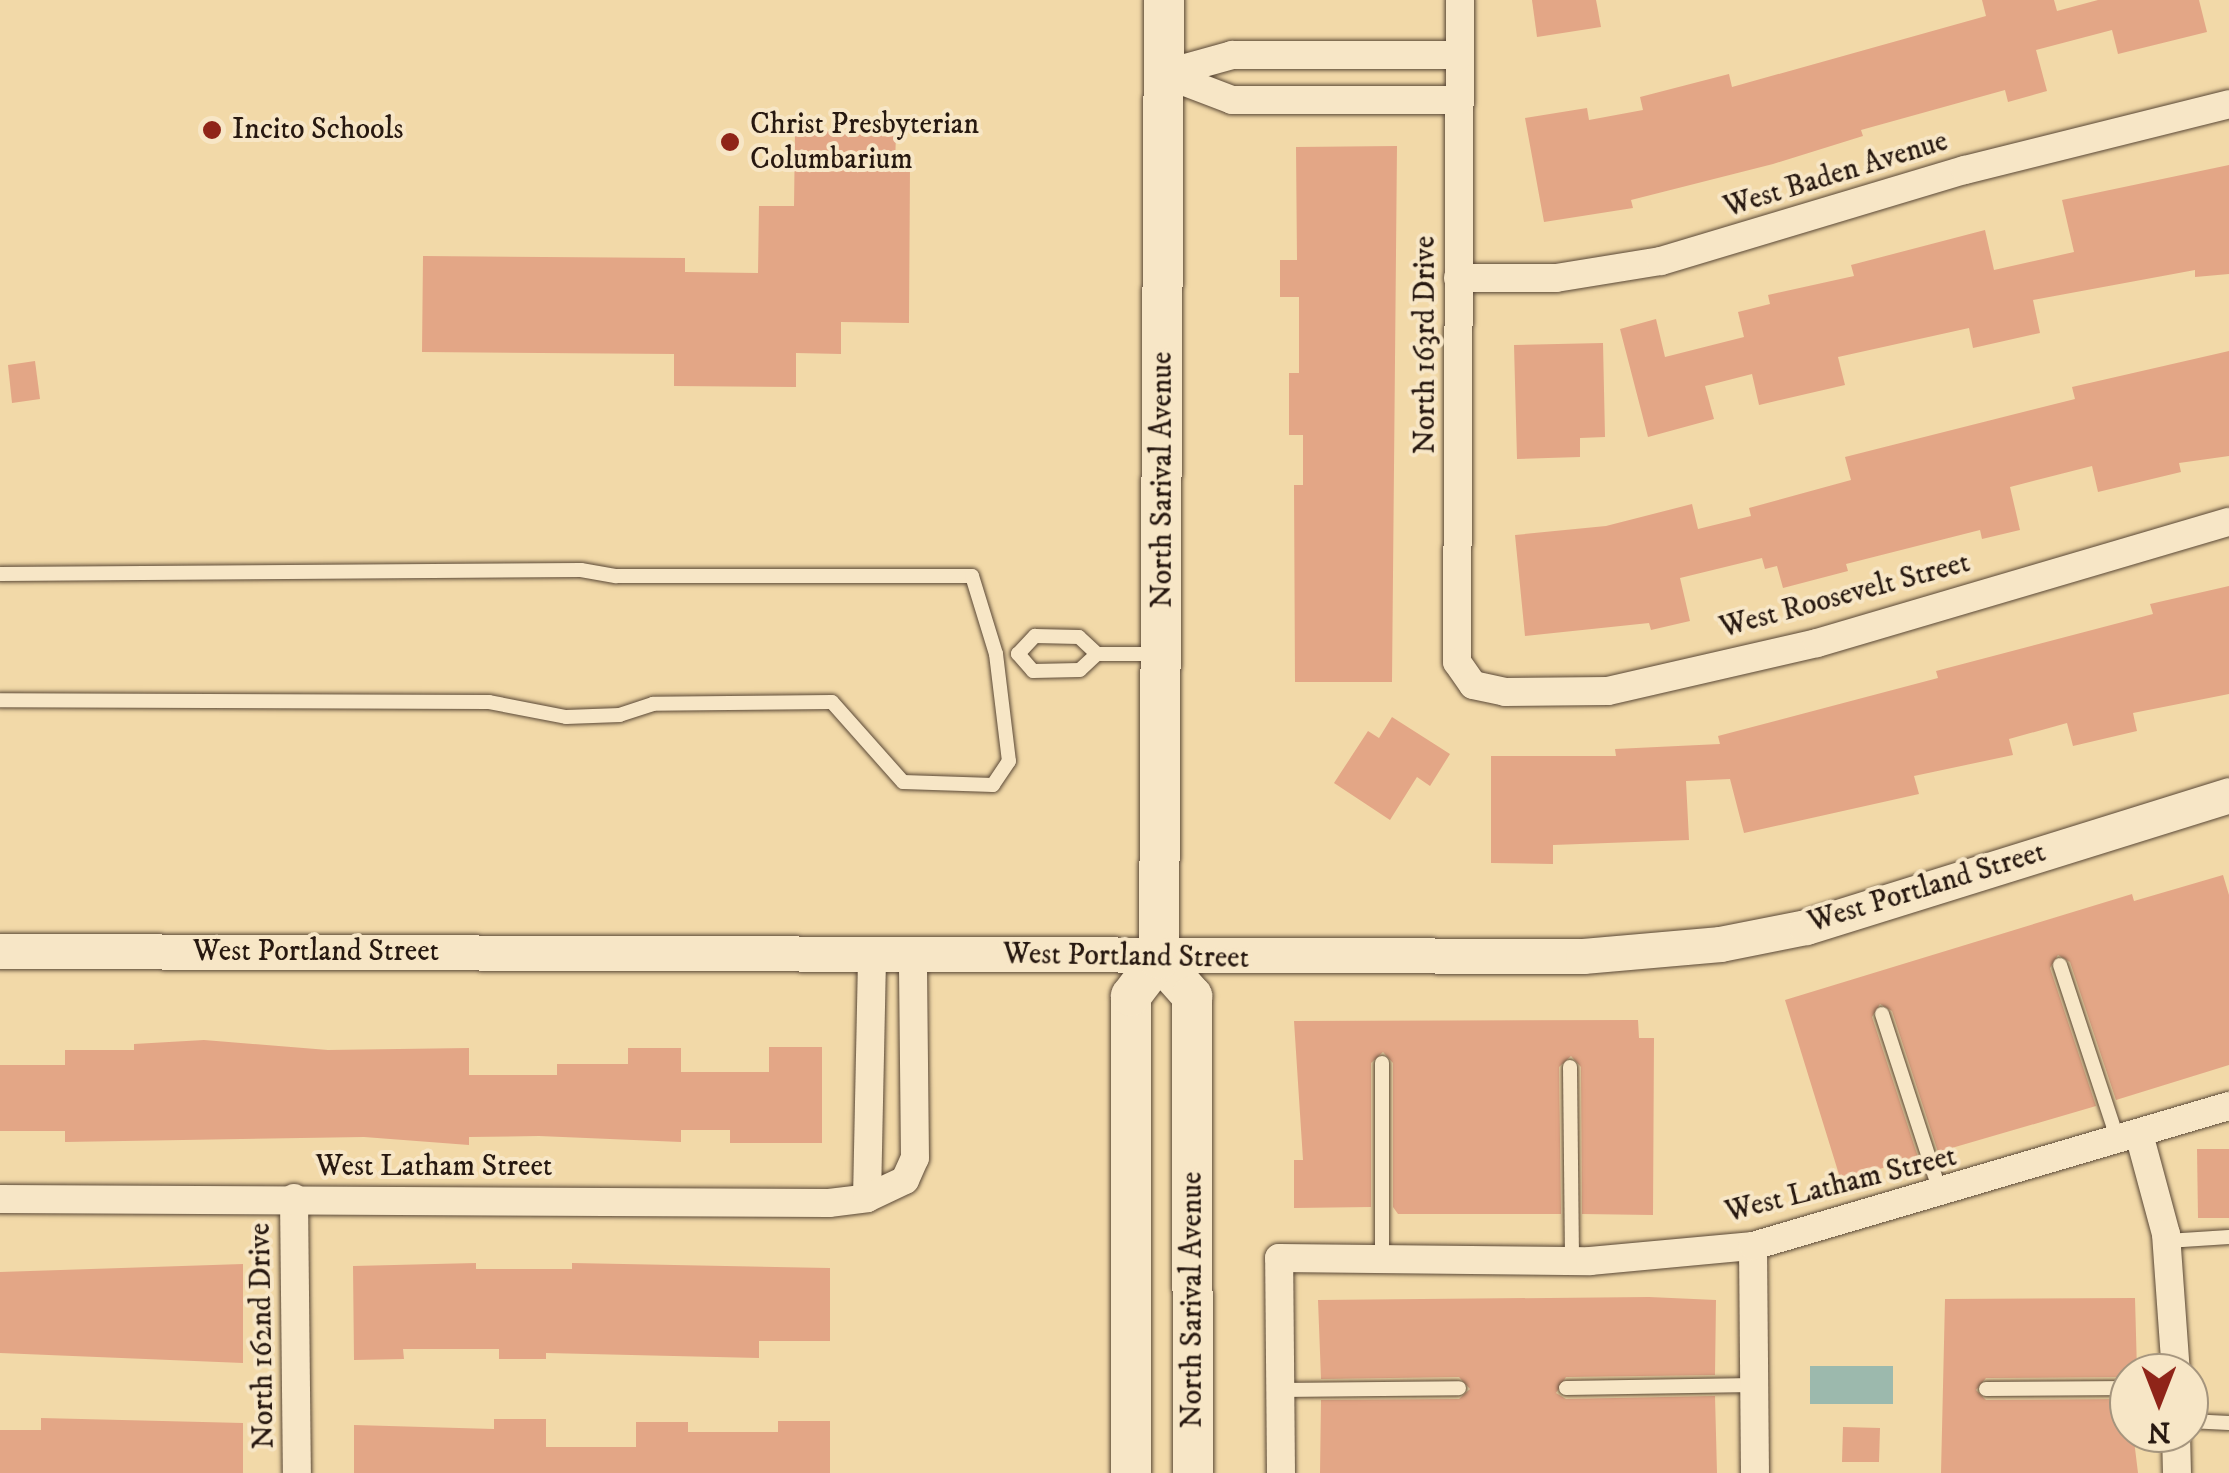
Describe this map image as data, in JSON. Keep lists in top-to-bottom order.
{
  "streets": {
    "main road": ["North Sarival Avenue"],
    "street": [
      "West Baden Avenue",
      "North 163rd Drive",
      "West Roosevelt Street",
      "West Portland Street",
      "West Latham Street",
      "North 162nd Drive"
    ]
  },
  "crossings": [
    ["West Baden Avenue", "North 163rd Drive"],
    ["North 163rd Drive", "West Roosevelt Street"],
    ["North Sarival Avenue", "West Portland Street"],
    ["West Latham Street", "North 162nd Drive"]
  ],
  "places": ["Incito Schools", "Christ Presbyterian Columbarium"],
  "north": "bottom"
}
